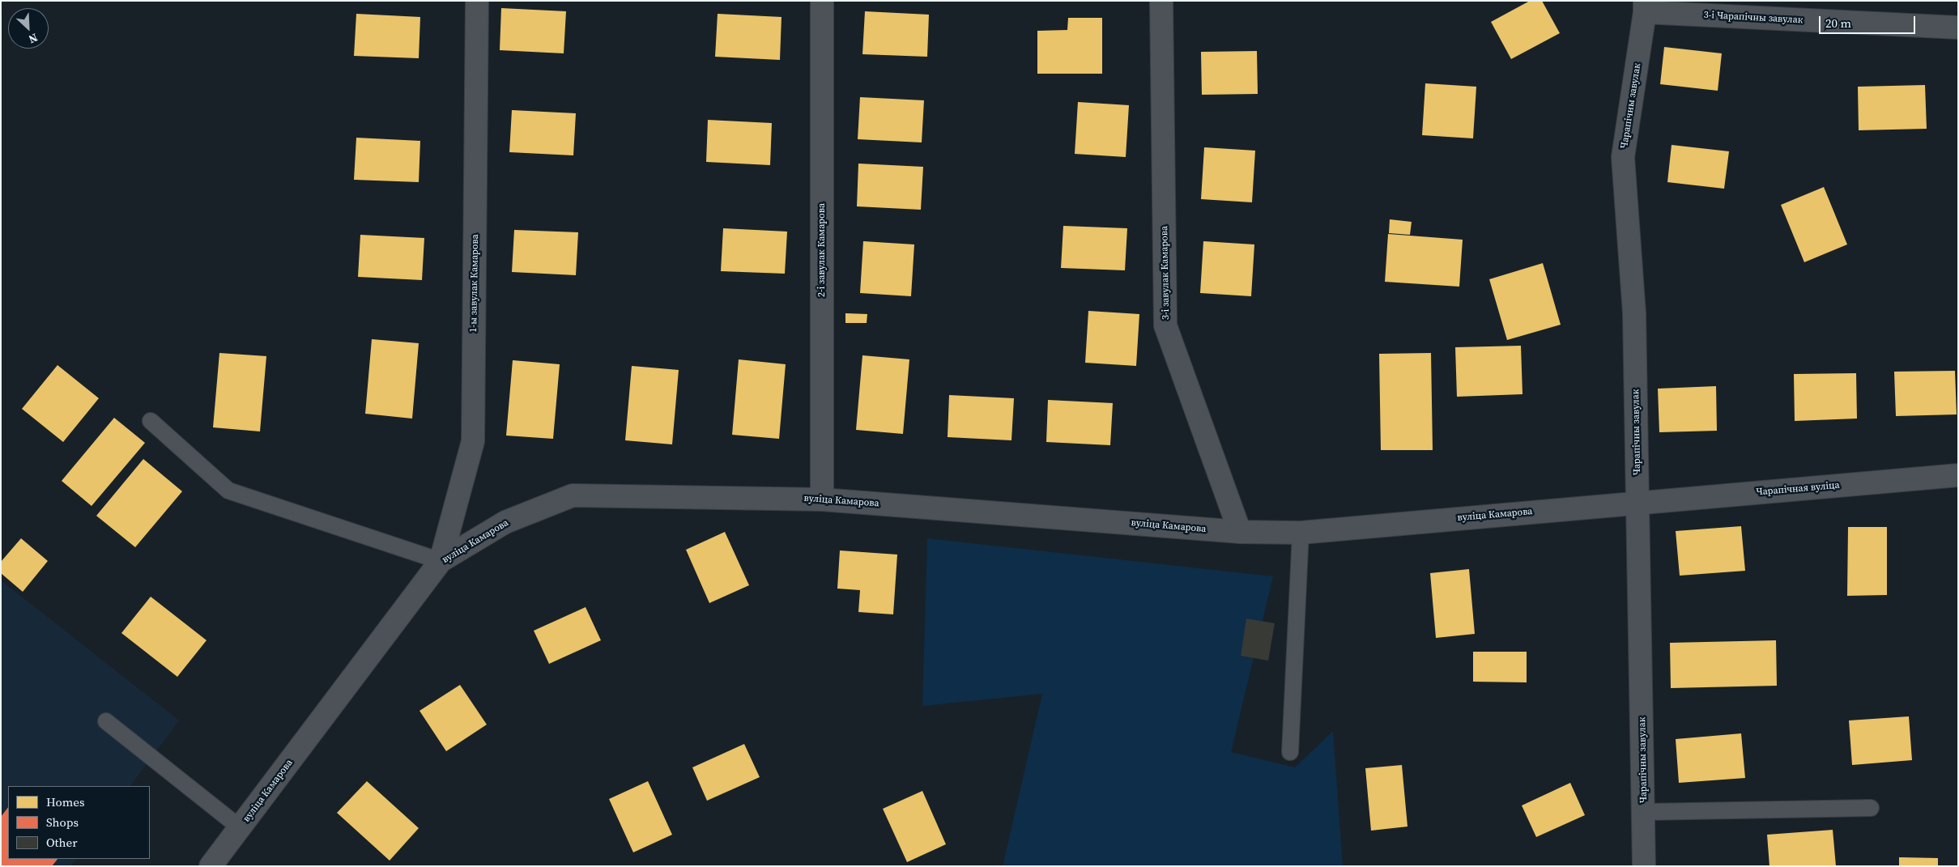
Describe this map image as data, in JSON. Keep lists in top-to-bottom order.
{
  "streets": {
    "street": [
      "3-і Чарапічны завулак",
      "Чарапічны завулак",
      "2-і завулак Камарова",
      "3-і завулак Камарова",
      "1-ы завулак Камарова",
      "Чарапічная вуліца",
      "вуліца Камарова"
    ]
  },
  "crossings": [
    ["3-і Чарапічны завулак", "Чарапічны завулак"],
    ["Чарапічны завулак", "Чарапічная вуліца"],
    ["Чарапічны завулак", "вуліца Камарова"],
    ["2-і завулак Камарова", "вуліца Камарова"],
    ["3-і завулак Камарова", "вуліца Камарова"],
    ["1-ы завулак Камарова", "вуліца Камарова"],
    ["Чарапічная вуліца", "вуліца Камарова"]
  ],
  "legend": ["Homes", "Shops", "Other"],
  "scale_bar": "20 m",
  "north": "bottom right"
}
